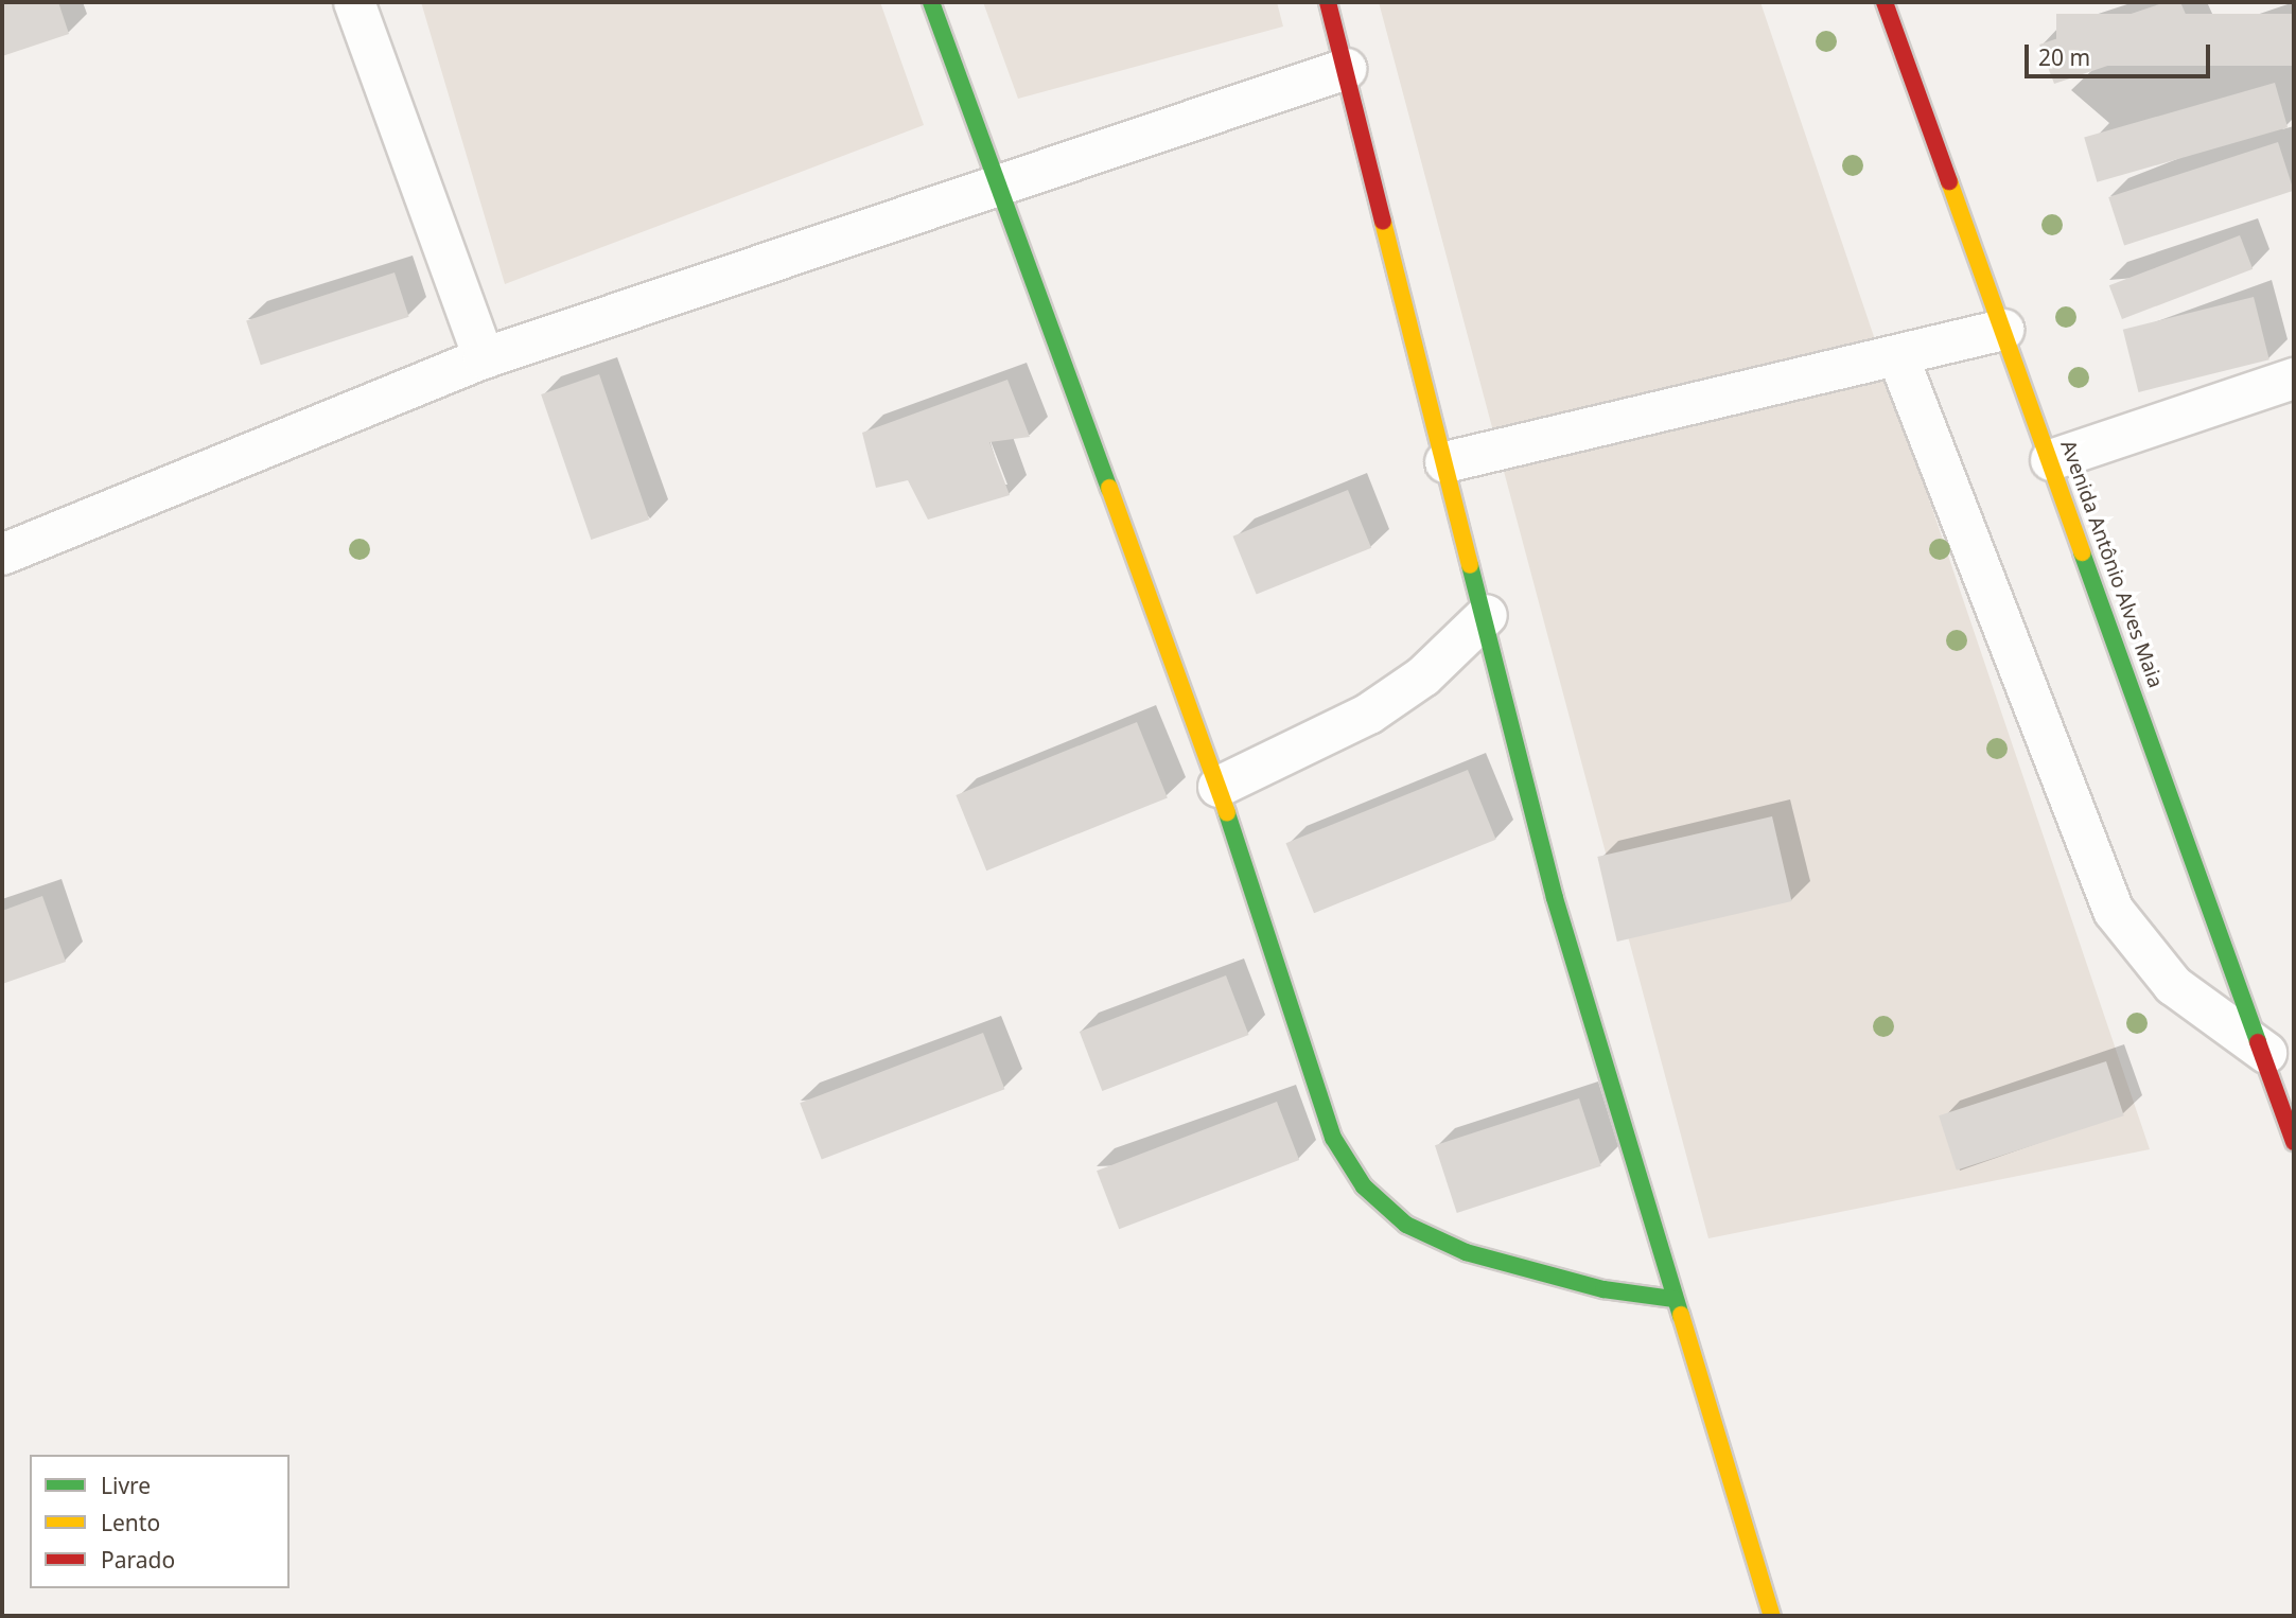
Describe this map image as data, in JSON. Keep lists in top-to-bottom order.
{
  "streets": {
    "street": ["Avenida Antônio Alves Maia"]
  },
  "legend": ["Livre", "Lento", "Parado"],
  "scale_bar": "20 m"
}
